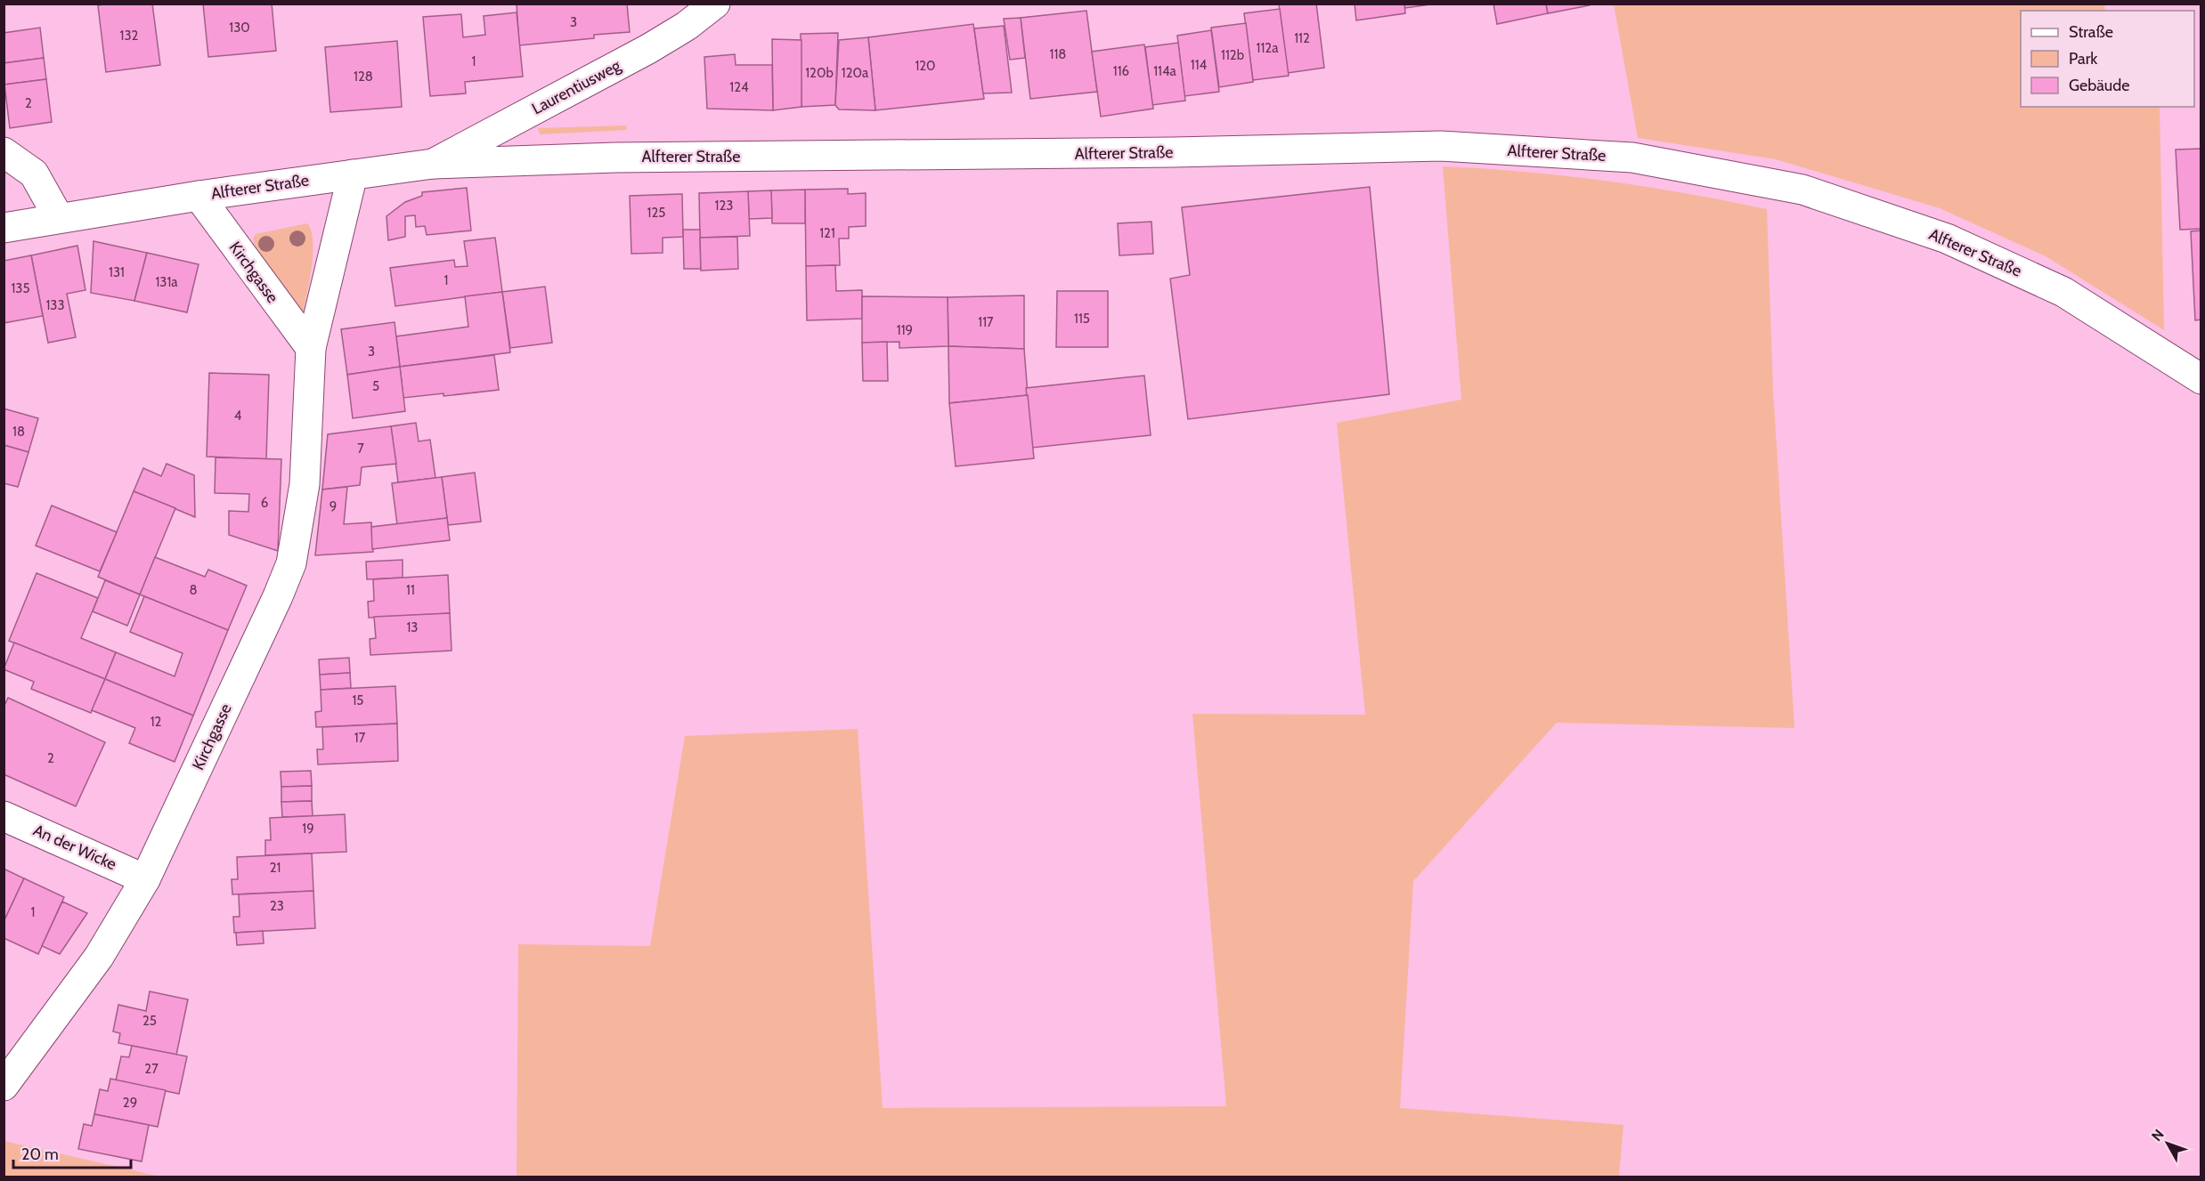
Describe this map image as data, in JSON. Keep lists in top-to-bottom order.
{
  "streets": {
    "street": [
      "Laurentiusweg",
      "Alfterer Straße",
      "Kirchgasse",
      "An der Wicke"
    ]
  },
  "crossings": [
    ["Laurentiusweg", "Alfterer Straße"],
    ["Alfterer Straße", "Kirchgasse"],
    ["Kirchgasse", "An der Wicke"]
  ],
  "house_numbers": [
    "3",
    "130",
    "132",
    "112",
    "112a",
    "118",
    "112b",
    "1",
    "114",
    "120",
    "116",
    "114a",
    "120b",
    "120a",
    "128",
    "124",
    "2",
    "123",
    "125",
    "121",
    "131",
    "1",
    "131a",
    "135",
    "133",
    "115",
    "117",
    "119",
    "3",
    "5",
    "4",
    "18",
    "7",
    "6",
    "9",
    "8",
    "11",
    "13",
    "15",
    "12",
    "17",
    "2",
    "19",
    "21",
    "23",
    "1",
    "25",
    "27",
    "29"
  ],
  "legend": ["Straße", "Park", "Gebäude"],
  "scale_bar": "20 m",
  "north": "top left"
}
